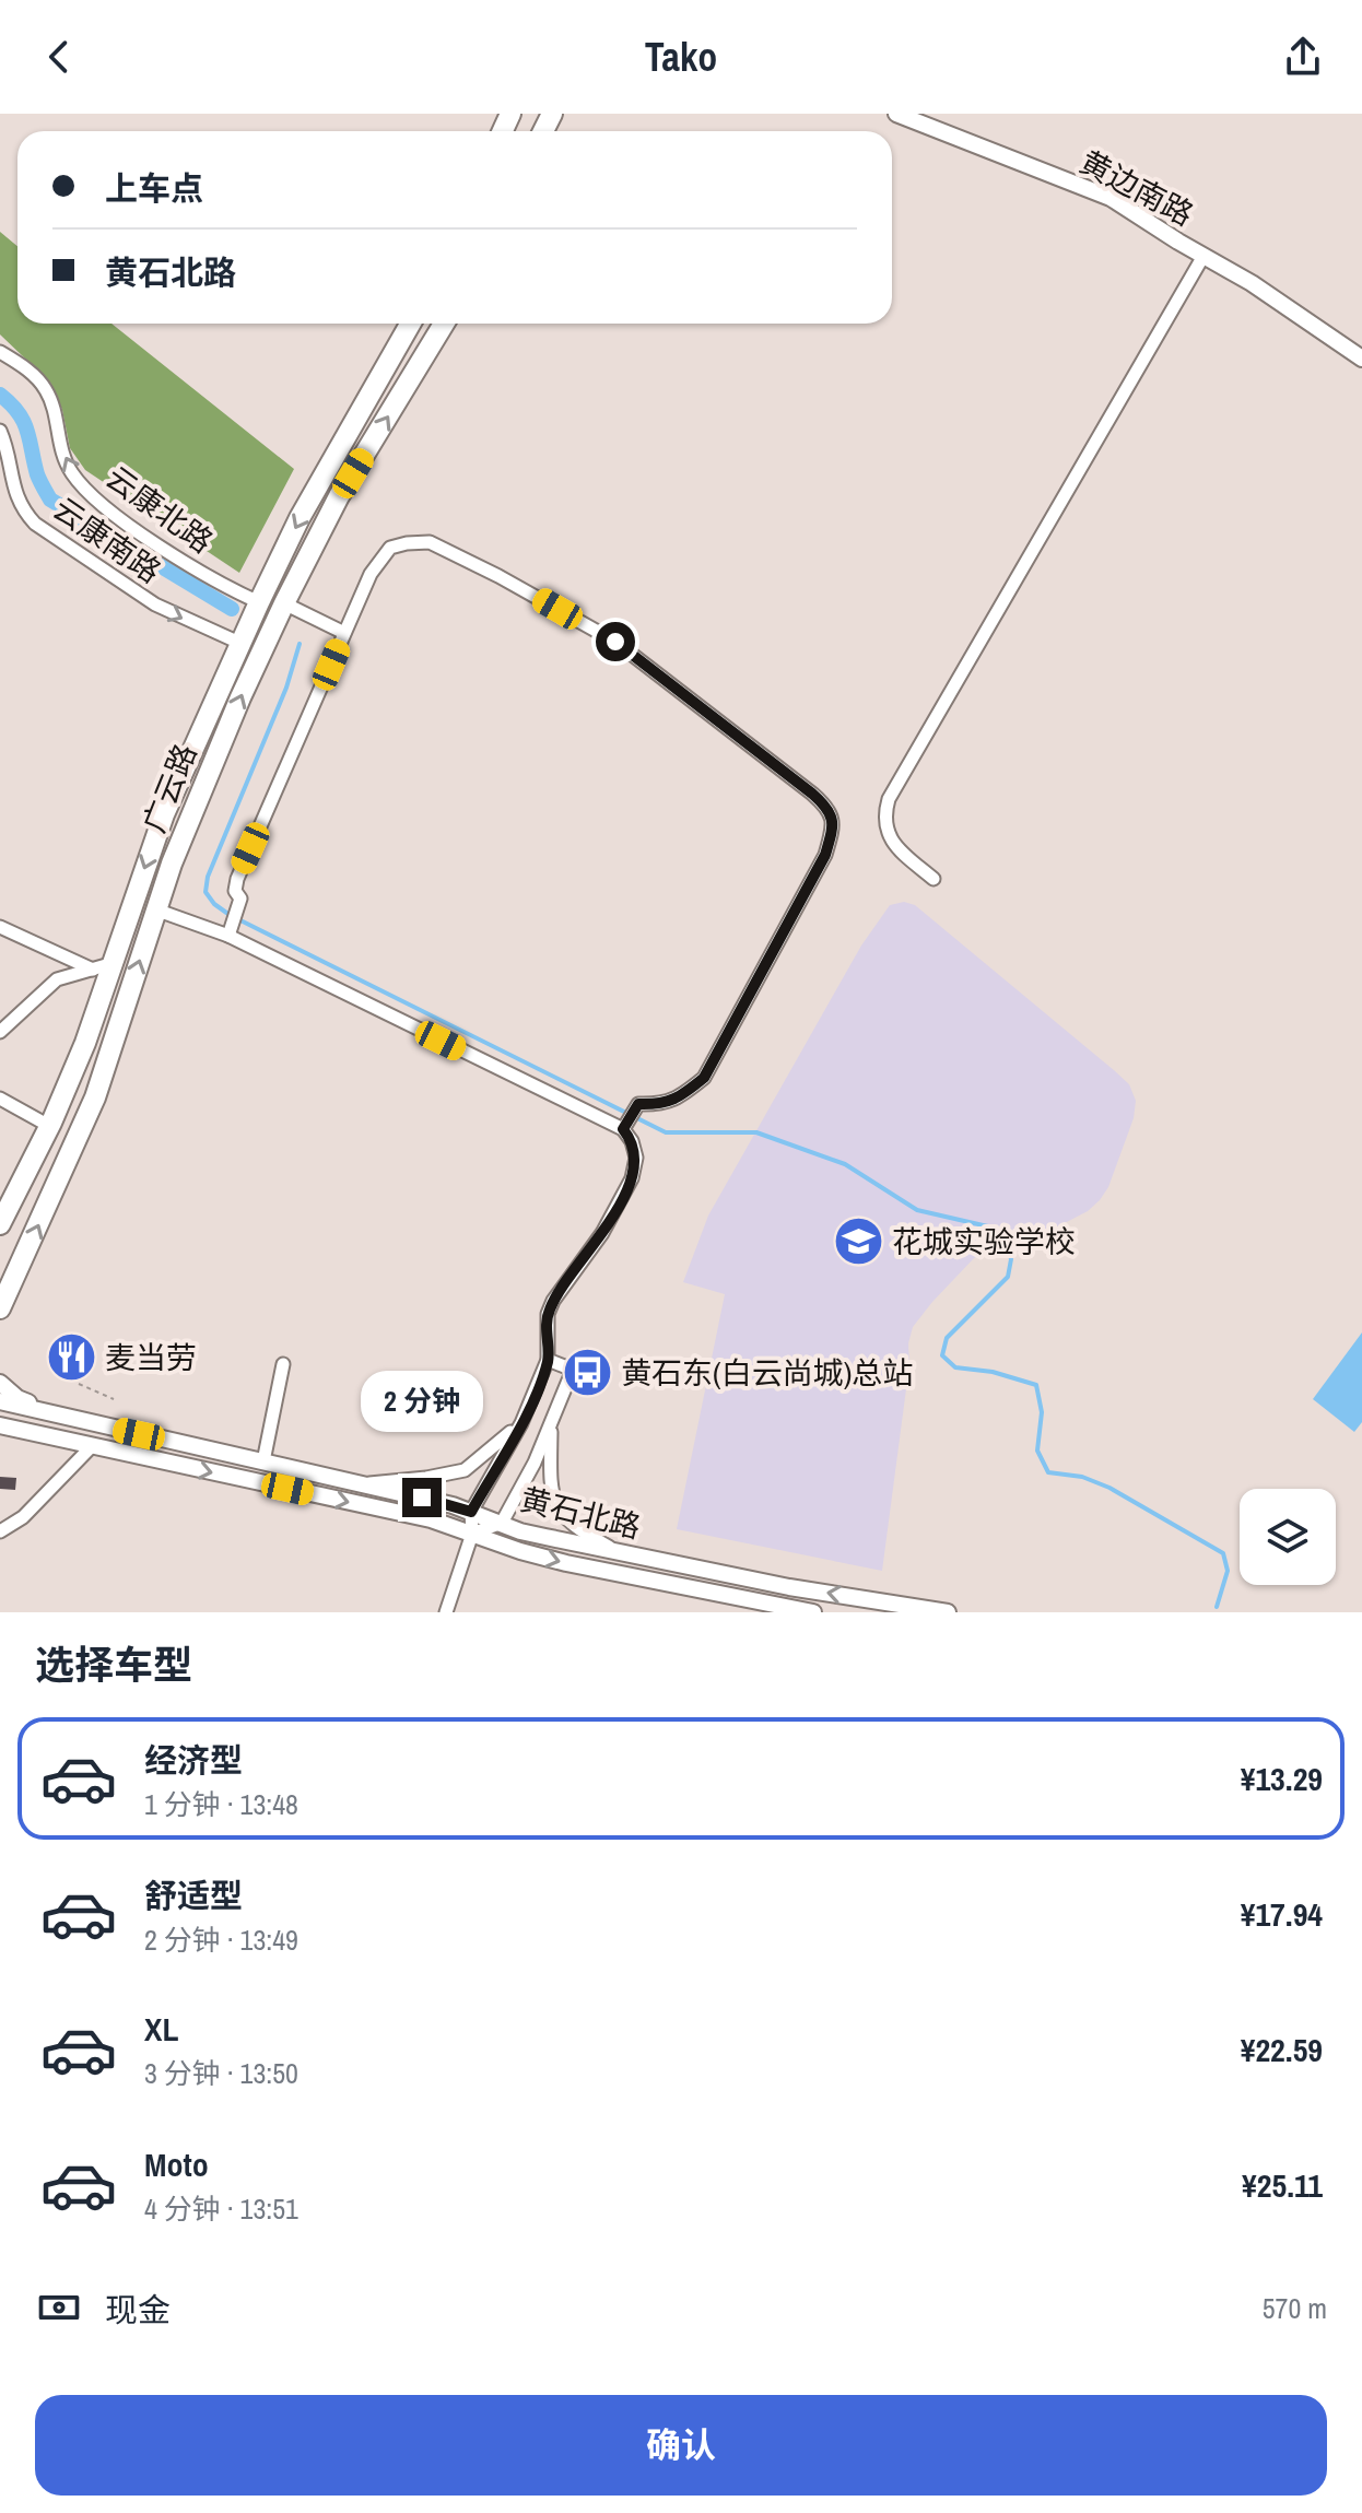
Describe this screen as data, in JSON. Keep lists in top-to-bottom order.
{
  "streets": {
    "main road": ["广云路"],
    "street": [
      "黄边南路",
      "云康北路",
      "云康南路",
      "黄石北路"
    ]
  },
  "crossings": [
    ["云康北路", "广云路"],
    ["云康南路", "广云路"]
  ],
  "one_way": ["云康北路", "云康南路"],
  "places": {
    "school or university": ["花城实验学校"],
    "restaurant": ["麦当劳"],
    "bus stop": ["黄石东(白云尚城)总站"]
  },
  "page": {
    "header": "Tako",
    "banner": ["上车点", "黄石北路"],
    "bubble": "2 分钟",
    "heading": "选择车型",
    "list": [
      {
        "name": "经济型",
        "note": "1 分钟 · 13:48",
        "value": "¥13.29"
      },
      {
        "name": "舒适型",
        "note": "2 分钟 · 13:49",
        "value": "¥17.94"
      },
      {
        "name": "XL",
        "note": "3 分钟 · 13:50",
        "value": "¥22.59"
      },
      {
        "name": "Moto",
        "note": "4 分钟 · 13:51",
        "value": "¥25.11"
      }
    ],
    "pay": ["现金", "570 m"],
    "buttons": "确认"
  }
}
